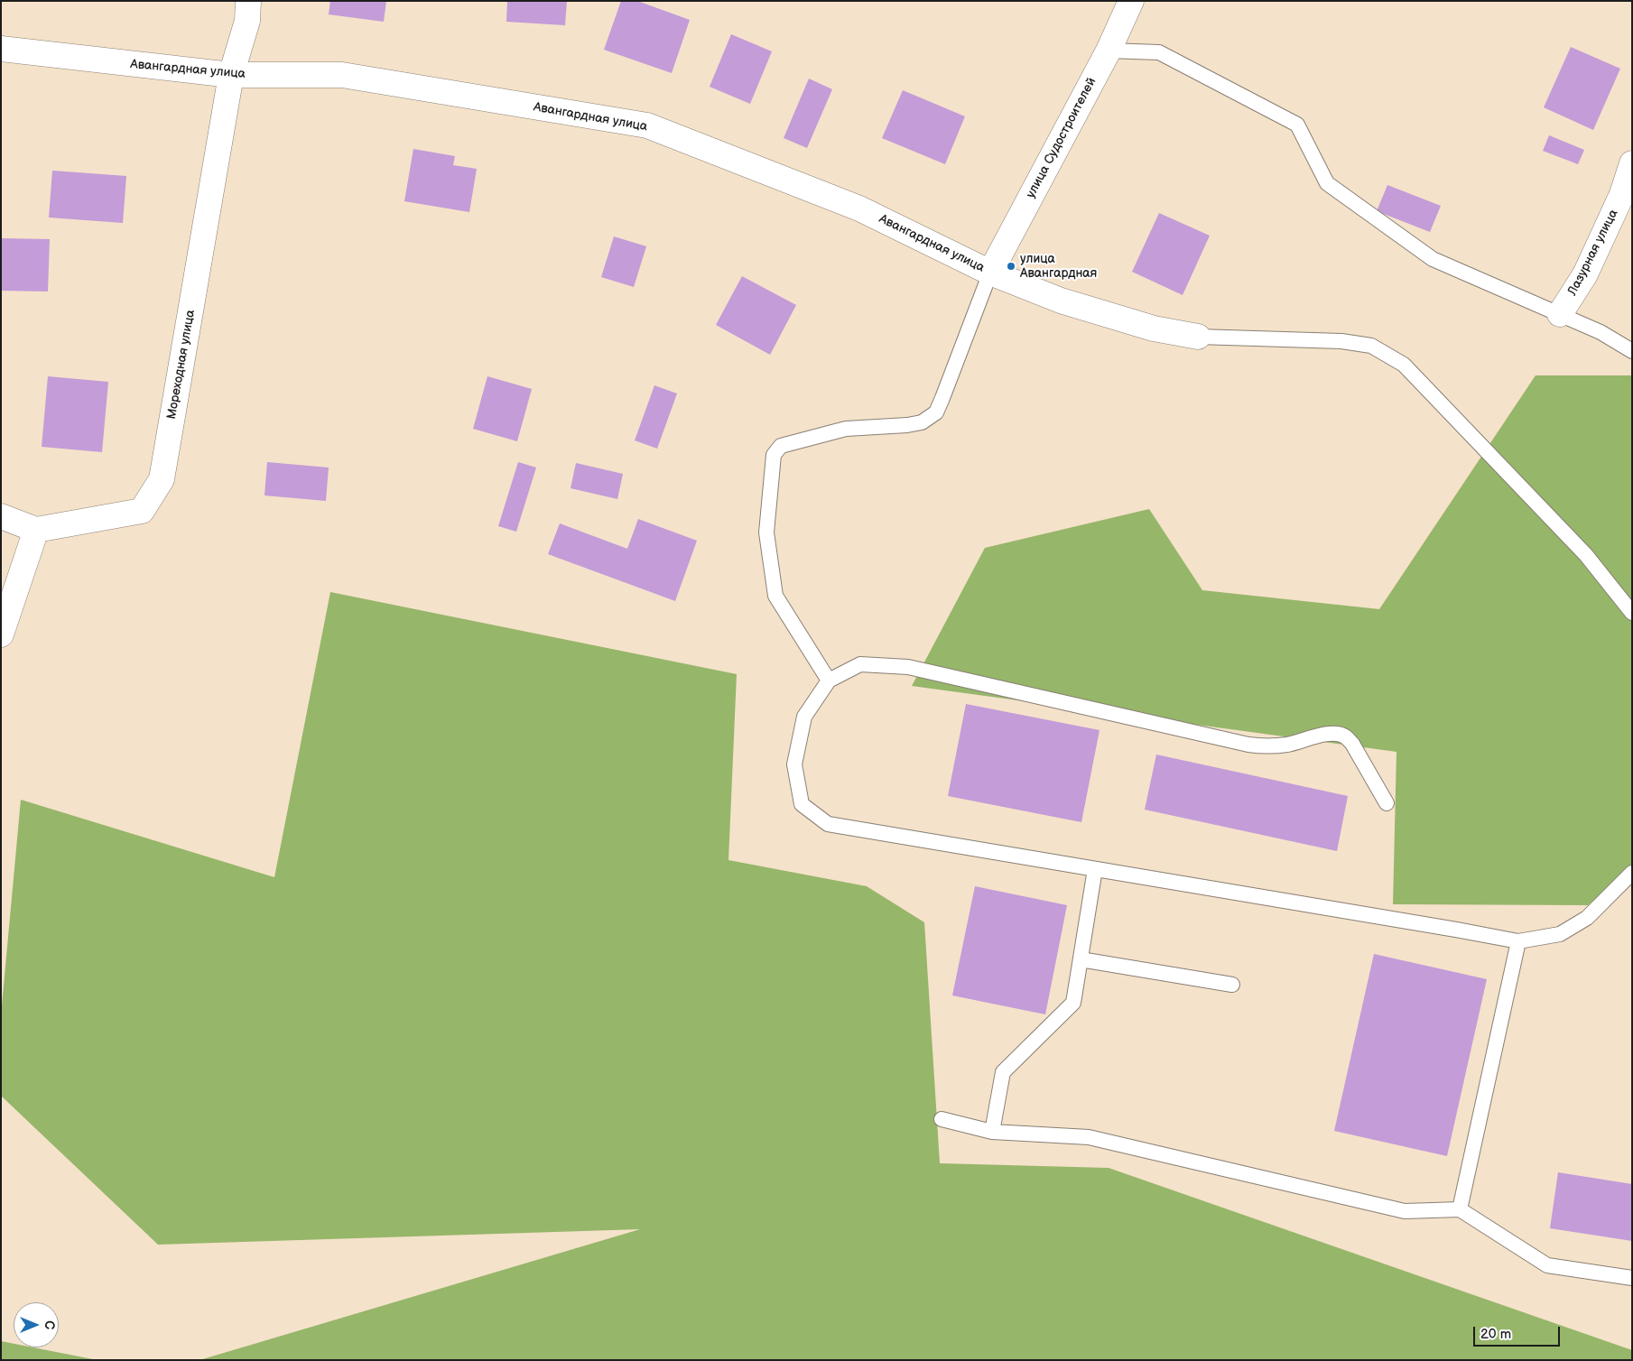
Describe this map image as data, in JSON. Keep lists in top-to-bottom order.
{
  "streets": {
    "street": [
      "Авангардная улица",
      "улица Судостроителей",
      "Лазурная улица",
      "Мореходная улица"
    ]
  },
  "crossings": [
    ["Авангардная улица", "улица Судостроителей"],
    ["Авангардная улица", "Мореходная улица"]
  ],
  "places": ["улица Авангардная"],
  "scale_bar": "20 m",
  "north": "right"
}
